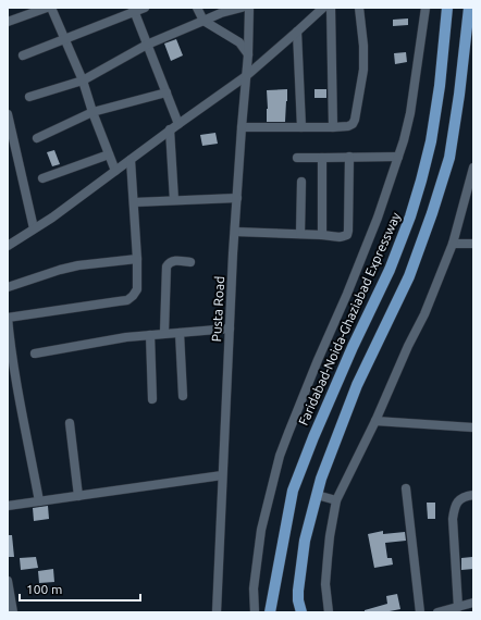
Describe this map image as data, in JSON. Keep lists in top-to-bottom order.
{
  "streets": {
    "main road": ["Faridabad-Noida-Ghaziabad Expressway"],
    "street": ["Pusta Road"]
  },
  "scale_bar": "100 m"
}
